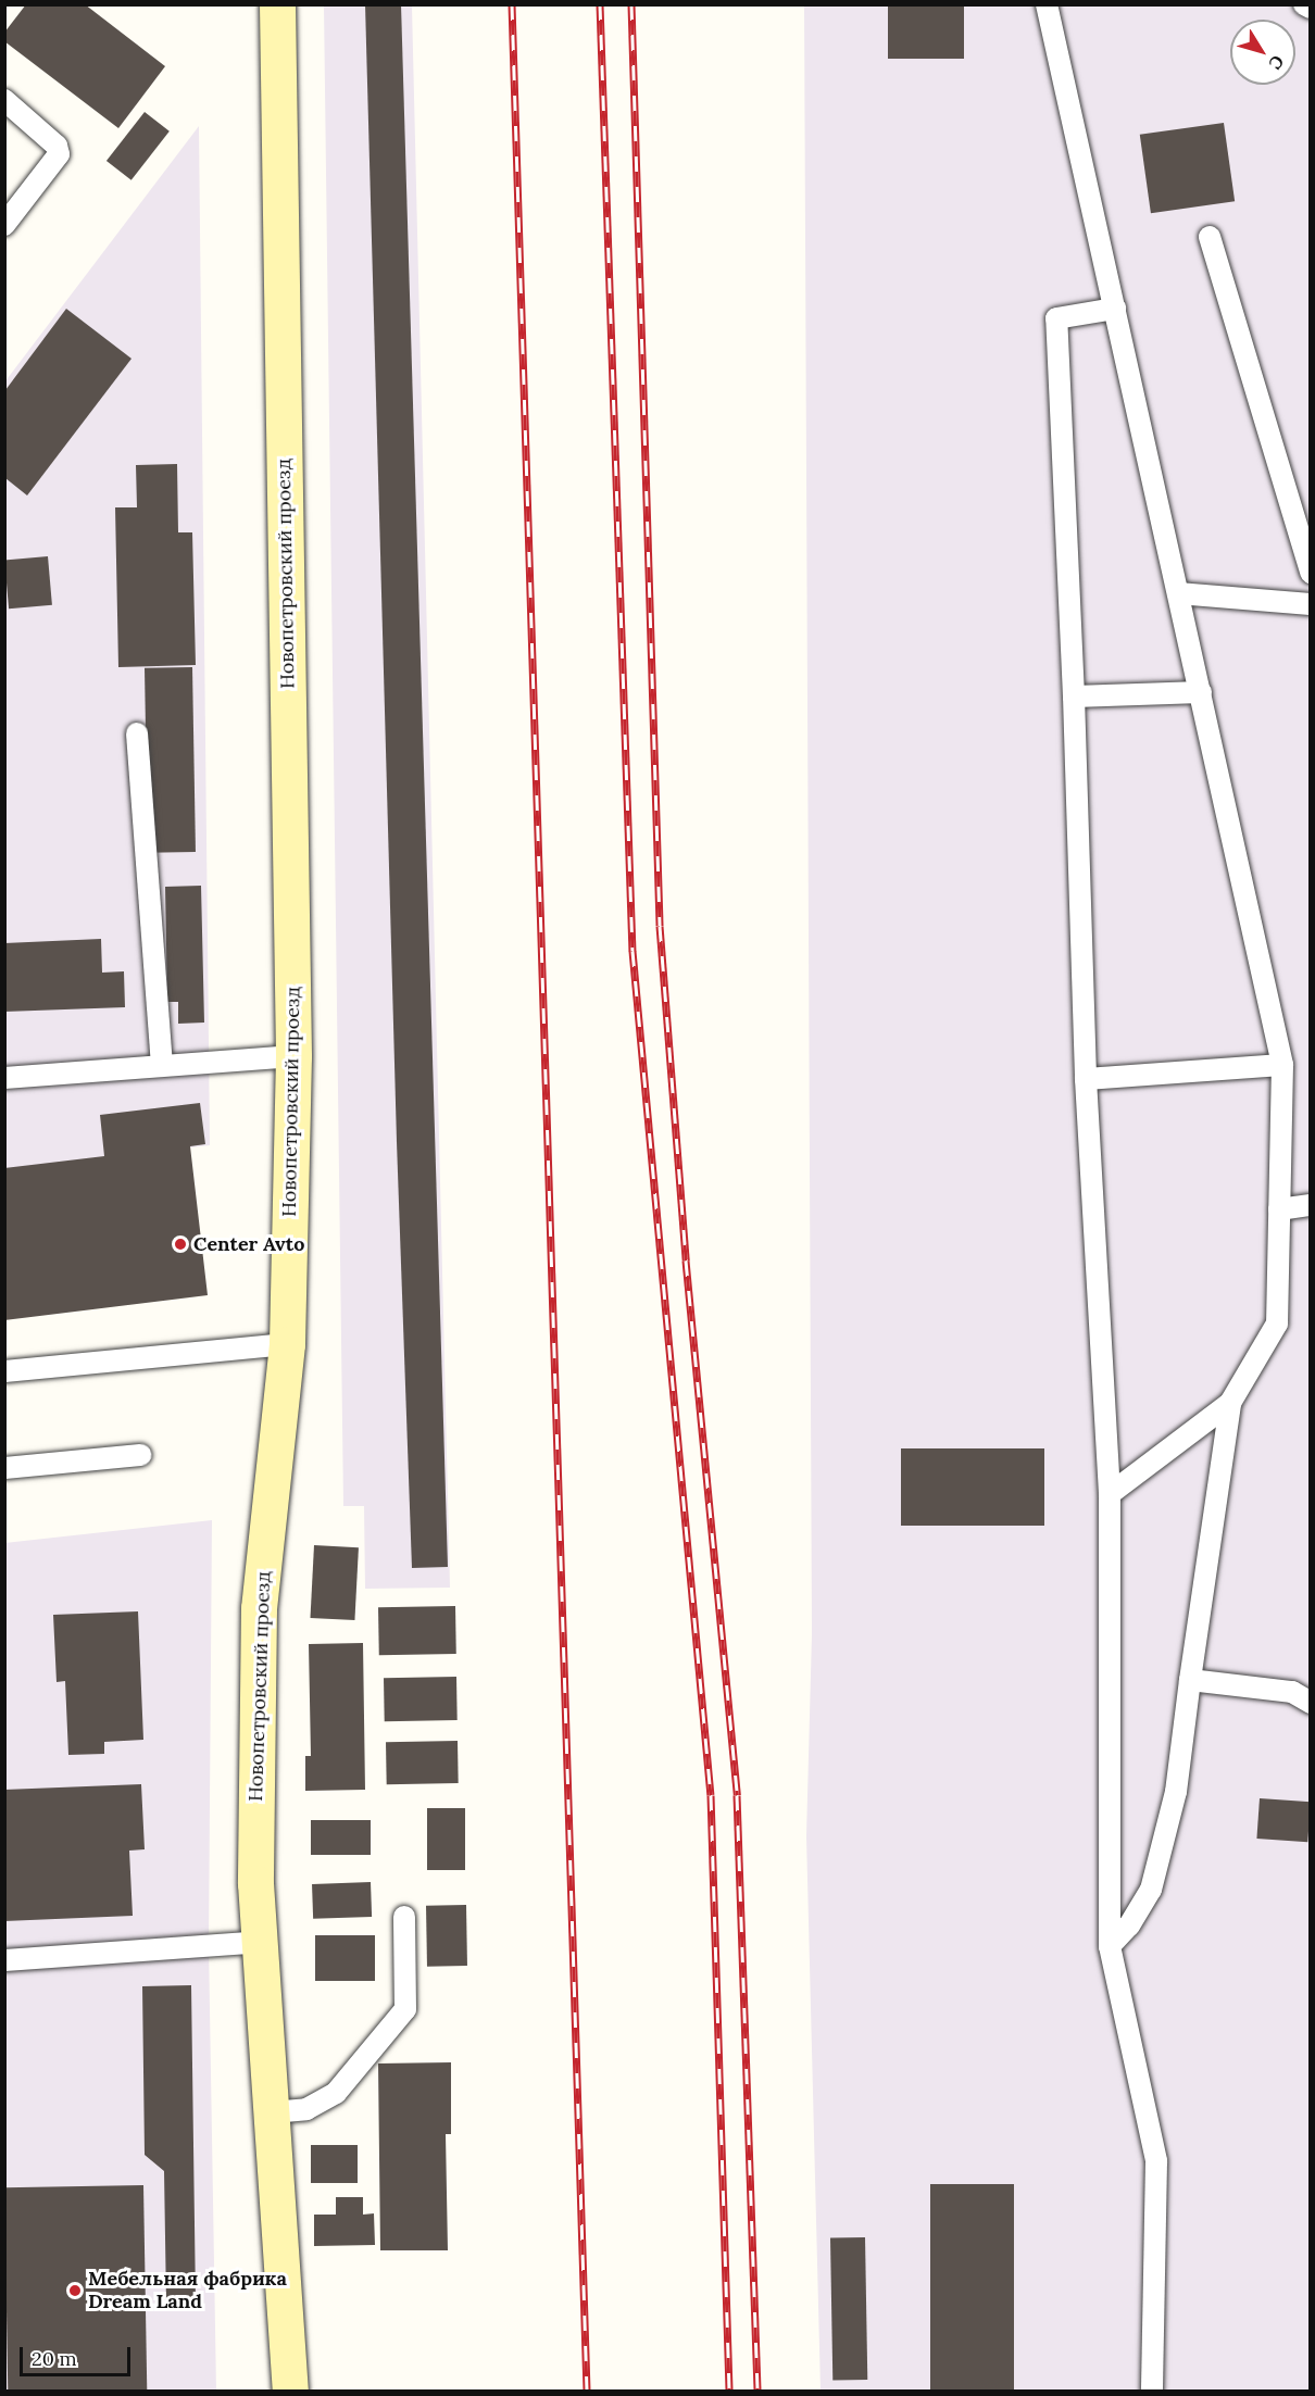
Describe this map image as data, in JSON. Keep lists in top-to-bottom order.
{
  "streets": {
    "street": ["Новопетровский проезд"]
  },
  "places": ["Center Avto", "Мебельная фабрика Dream Land"],
  "scale_bar": "20 m",
  "north": "bottom right"
}
